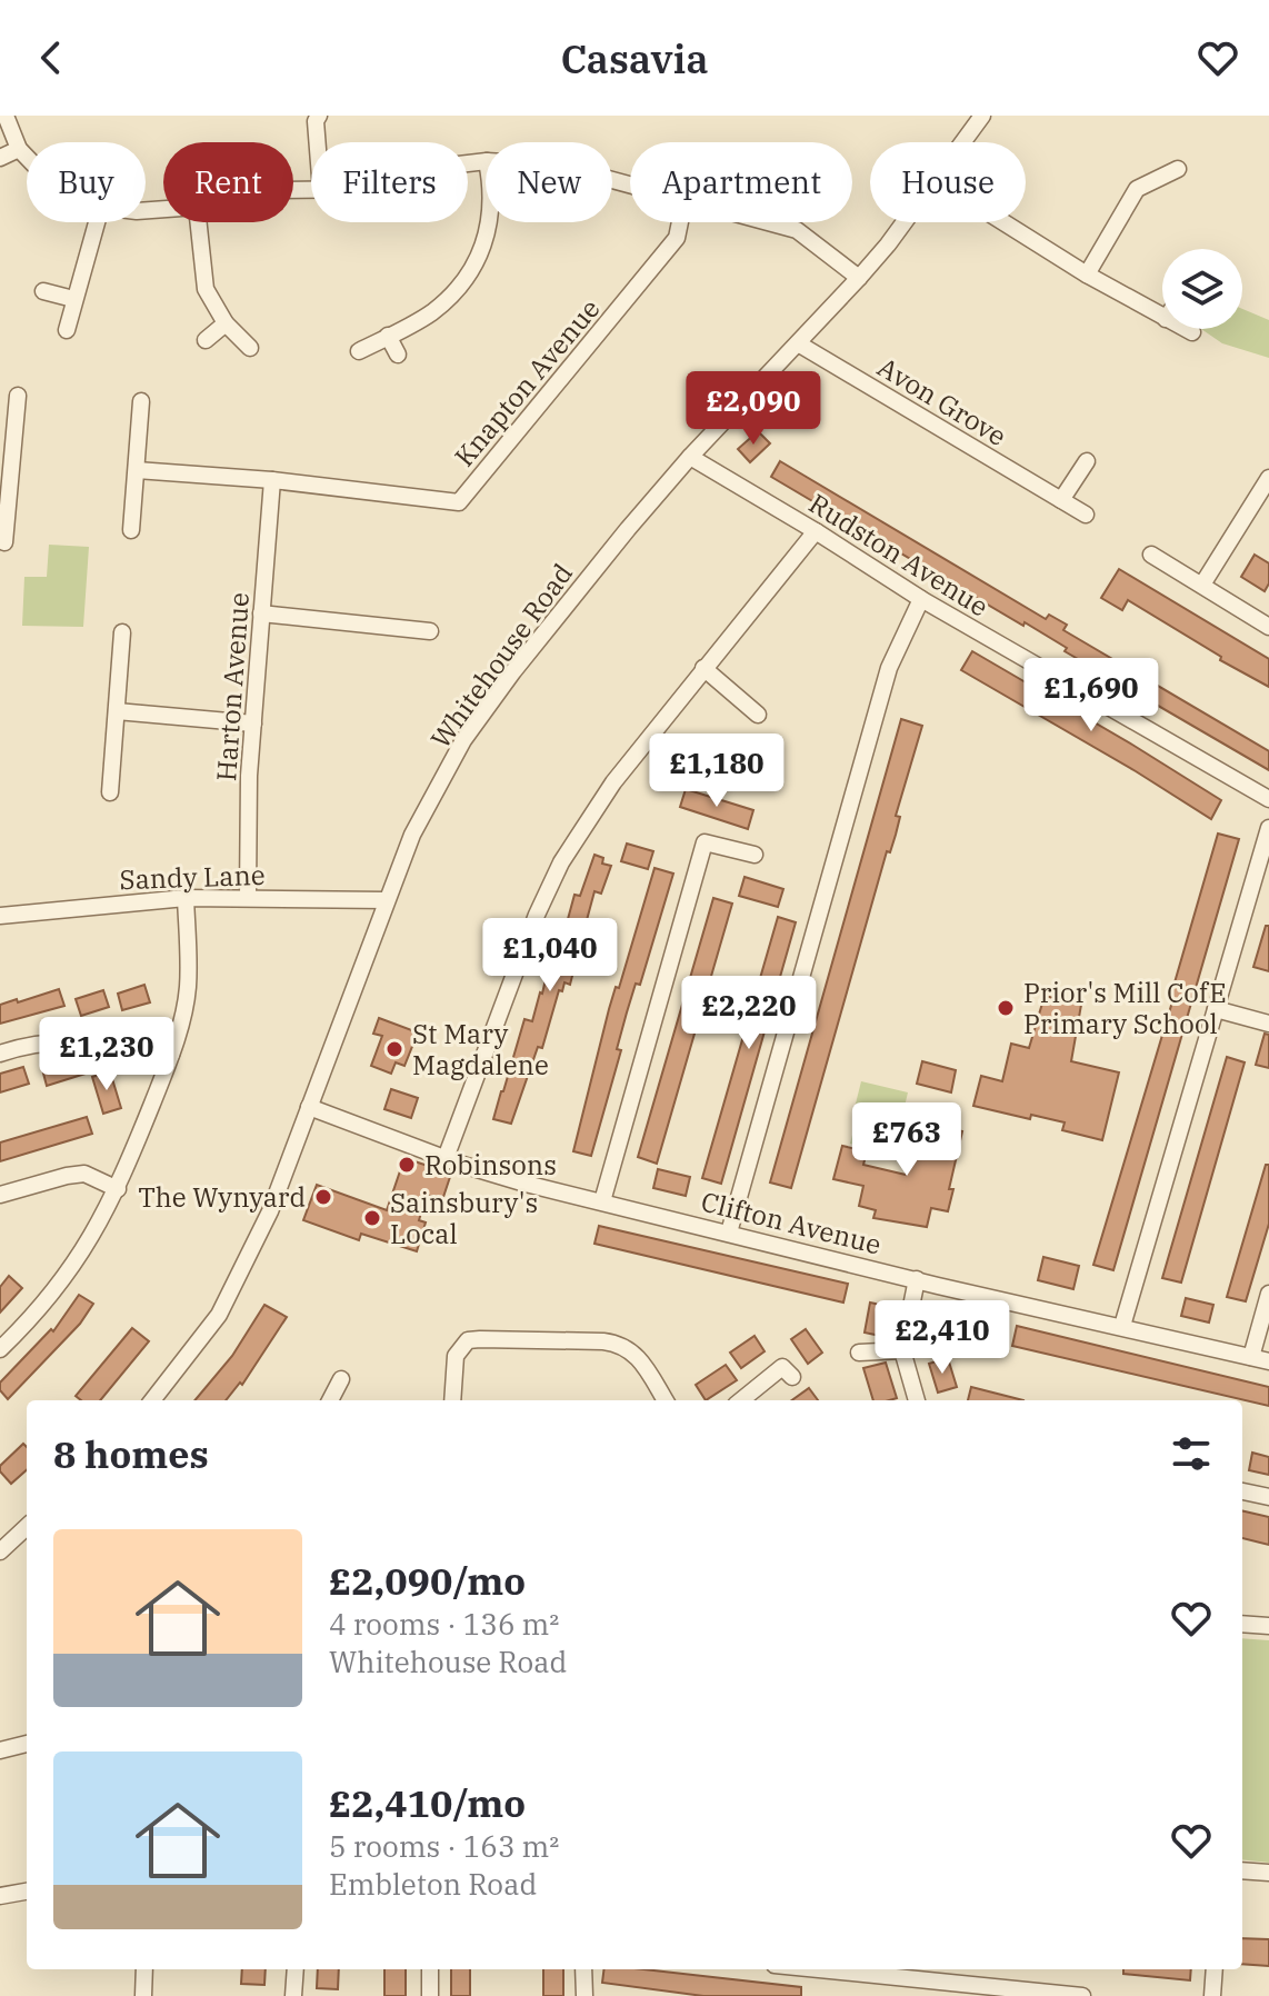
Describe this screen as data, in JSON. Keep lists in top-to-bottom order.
{
  "streets": {
    "street": [
      "Knapton Avenue",
      "Avon Grove",
      "Rudston Avenue",
      "Whitehouse Road",
      "Harton Avenue",
      "Sandy Lane",
      "Clifton Avenue"
    ]
  },
  "crossings": [
    ["Knapton Avenue", "Harton Avenue"],
    ["Avon Grove", "Whitehouse Road"],
    ["Rudston Avenue", "Whitehouse Road"],
    ["Whitehouse Road", "Sandy Lane"],
    ["Whitehouse Road", "Clifton Avenue"],
    ["Harton Avenue", "Sandy Lane"]
  ],
  "places": [
    "Prior's Mill CofE Primary School",
    "St Mary Magdalene",
    "Robinsons",
    "The Wynyard",
    "Sainsbury's Local"
  ],
  "page": {
    "header": "Casavia",
    "chip": [
      "Buy",
      "Rent",
      "Filters",
      "New",
      "Apartment",
      "House"
    ],
    "price": [
      "£2,090",
      "£1,690",
      "£1,180",
      "£1,040",
      "£2,220",
      "£1,230",
      "£763",
      "£2,410"
    ],
    "heading": "8 homes",
    "list": [
      {
        "name": "£2,090/mo",
        "note": "4 rooms · 136 m² · Whitehouse Road"
      },
      {
        "name": "£2,410/mo",
        "note": "5 rooms · 163 m² · Embleton Road"
      }
    ]
  }
}
